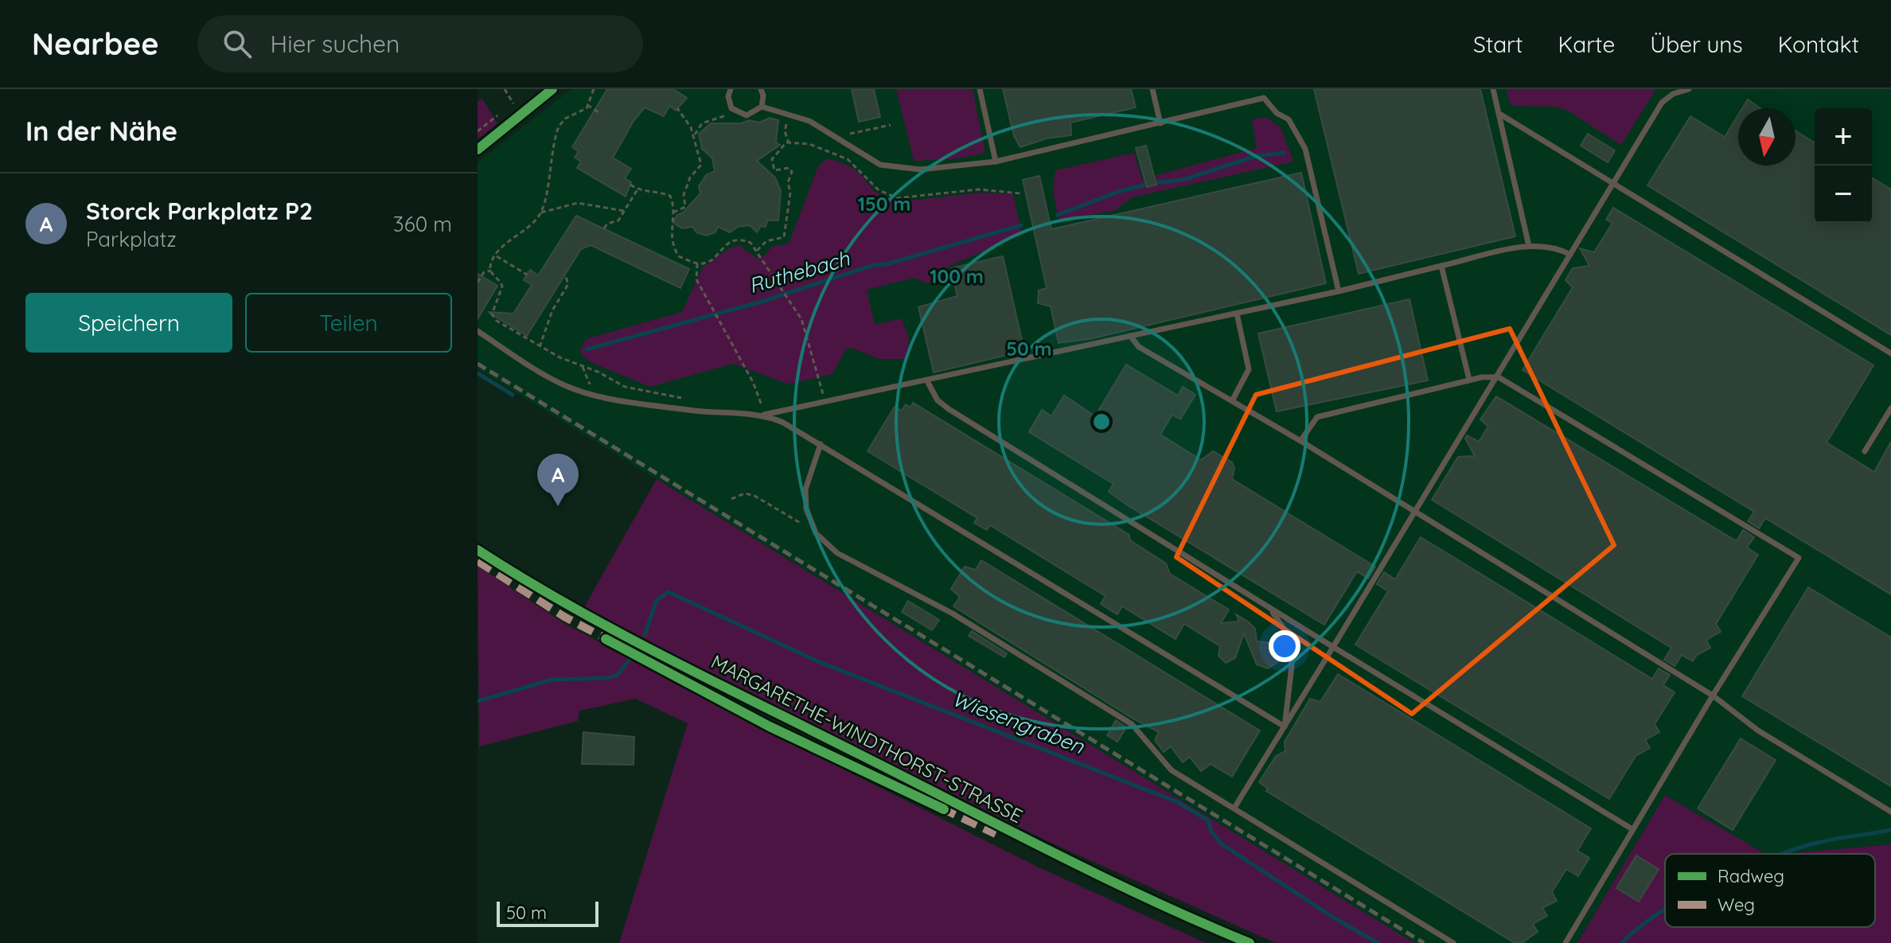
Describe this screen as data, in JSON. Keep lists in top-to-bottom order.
{
  "streets": {
    "street": ["MARGARETHE-WINDTHORST-STRASSE"]
  },
  "water": ["Ruthebach", "Wiesengraben"],
  "legend": ["Radweg", "Weg"],
  "scale_bar": "50 m",
  "north": "bottom",
  "page": {
    "header": "Nearbee",
    "search": "Hier suchen",
    "nav": [
      "Start",
      "Karte",
      "Über uns",
      "Kontakt"
    ],
    "heading": "In der Nähe",
    "map_buttons": ["+", "−"],
    "list": [
      {
        "mark": "A",
        "name": "Storck Parkplatz P2",
        "note": "Parkplatz",
        "value": "360 m"
      }
    ],
    "buttons": ["Speichern", "Teilen"],
    "pins": "A",
    "scale": "50 m"
  },
  "rings": ["150 m", "100 m", "50 m"]
}
